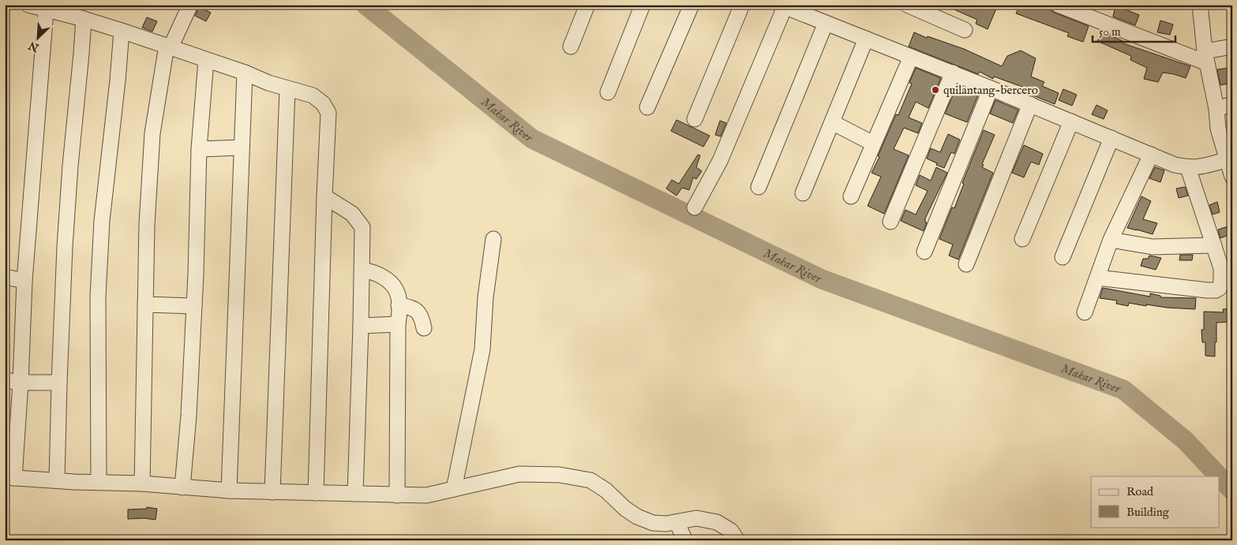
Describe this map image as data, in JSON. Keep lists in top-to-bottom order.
{
  "water": ["Makar River"],
  "places": ["quilantang-bercero"],
  "legend": ["Road", "Building"],
  "scale_bar": "50 m",
  "north": "bottom left"
}
